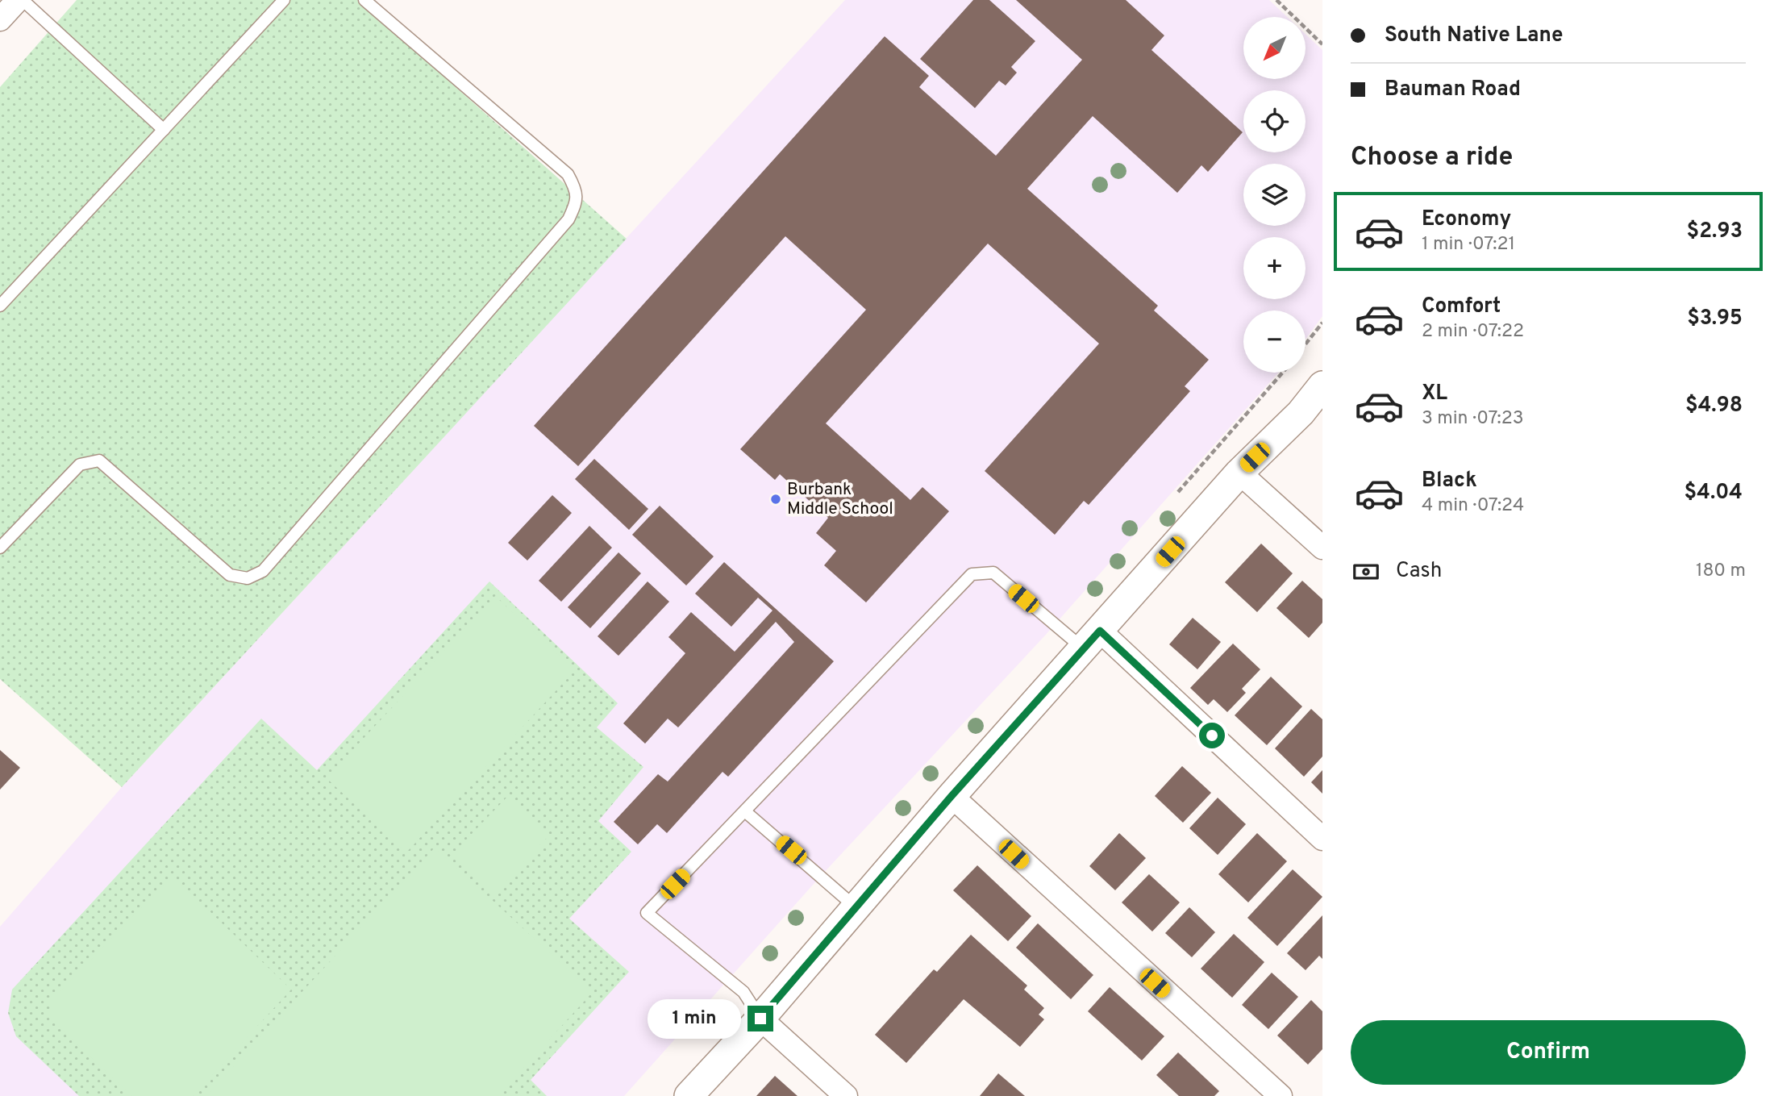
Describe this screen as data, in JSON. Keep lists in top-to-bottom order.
{
  "places": ["Burbank Middle School"],
  "north": "bottom left",
  "page": {
    "banner": ["South Native Lane", "Bauman Road"],
    "map_buttons": ["+", "−"],
    "heading": "Choose a ride",
    "list": [
      {
        "name": "Economy",
        "note": "1 min · 07:21",
        "value": "$2.93"
      },
      {
        "name": "Comfort",
        "note": "2 min · 07:22",
        "value": "$3.95"
      },
      {
        "name": "XL",
        "note": "3 min · 07:23",
        "value": "$4.98"
      },
      {
        "name": "Black",
        "note": "4 min · 07:24",
        "value": "$4.04"
      }
    ],
    "pay": ["Cash", "180 m"],
    "bubble": "1 min",
    "buttons": "Confirm"
  }
}
